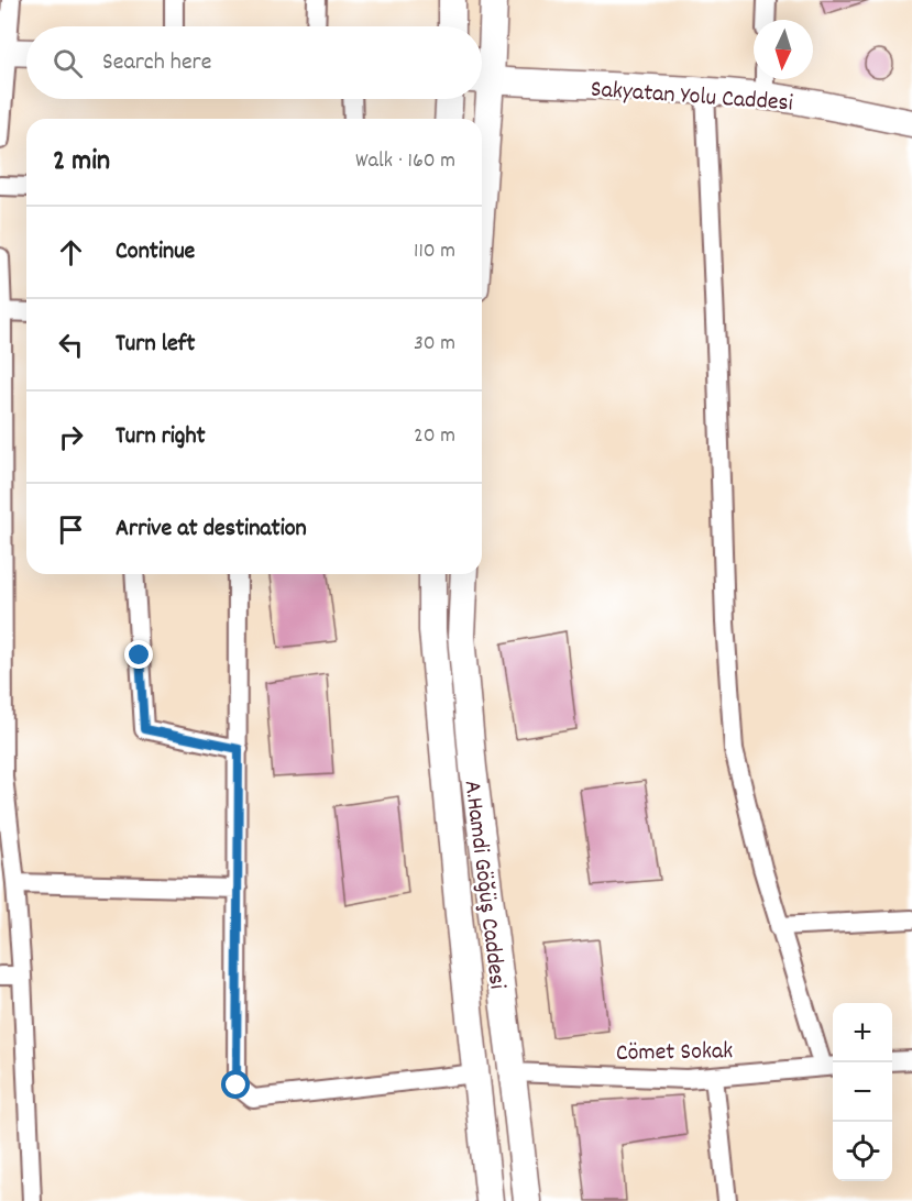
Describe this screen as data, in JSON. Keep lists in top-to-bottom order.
{
  "streets": {
    "street": ["Sakyatan Yolu Caddesi", "A.Hamdi Göğüş Caddesi", "Cömet Sokak"]
  },
  "crossings": [
    ["A.Hamdi Göğüş Caddesi", "Cömet Sokak"]
  ],
  "north": "bottom",
  "page": {
    "search": "Search here",
    "heading": ["2 min", "Walk · 160 m"],
    "list": [
      ["Continue", "110 m"],
      ["Turn left", "30 m"],
      ["Turn right", "20 m"],
      "Arrive at destination"
    ],
    "map_buttons": ["+", "−"]
  }
}
